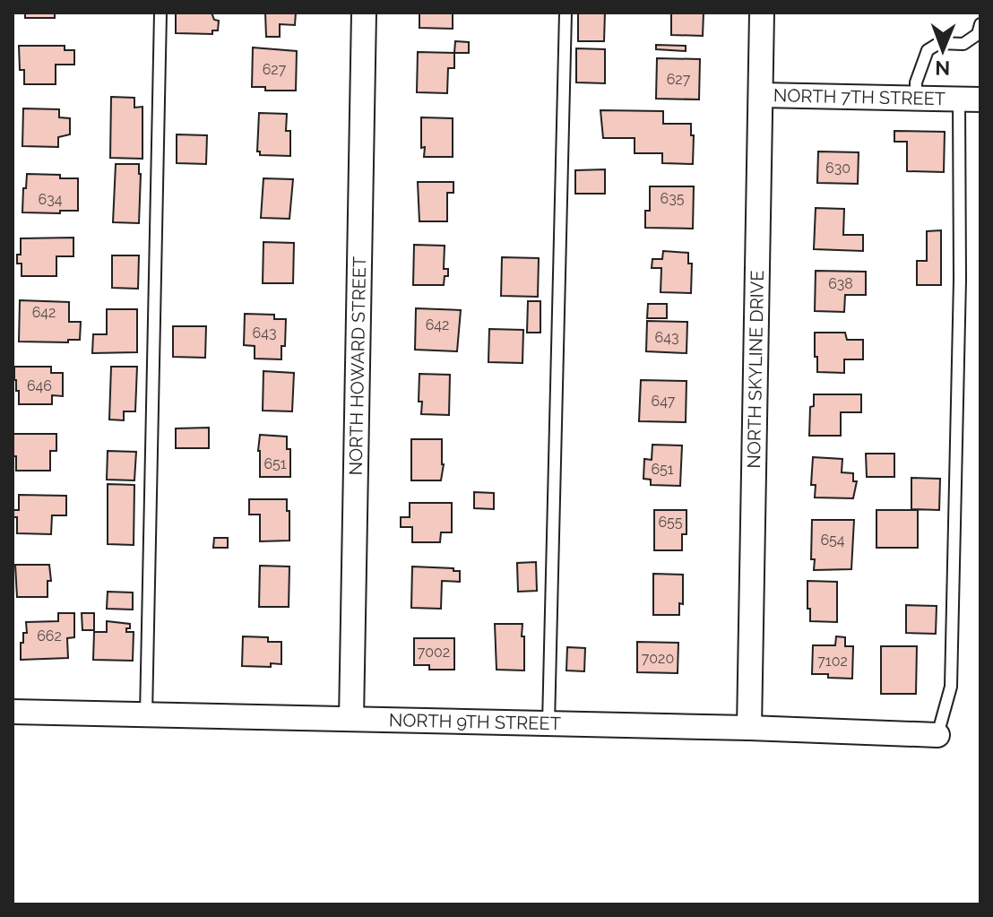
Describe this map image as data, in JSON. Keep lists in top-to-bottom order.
{
  "streets": {
    "street": [
      "NORTH 7TH STREET",
      "NORTH HOWARD STREET",
      "NORTH SKYLINE DRIVE",
      "NORTH 9TH STREET"
    ]
  },
  "crossings": [
    ["NORTH 7TH STREET", "NORTH SKYLINE DRIVE"],
    ["NORTH HOWARD STREET", "NORTH 9TH STREET"],
    ["NORTH SKYLINE DRIVE", "NORTH 9TH STREET"]
  ],
  "house_numbers": [
    "627",
    "627",
    "630",
    "635",
    "634",
    "638",
    "642",
    "642",
    "643",
    "643",
    "646",
    "647",
    "651",
    "651",
    "655",
    "654",
    "662",
    "7002",
    "7020",
    "7102"
  ],
  "north": "bottom"
}
